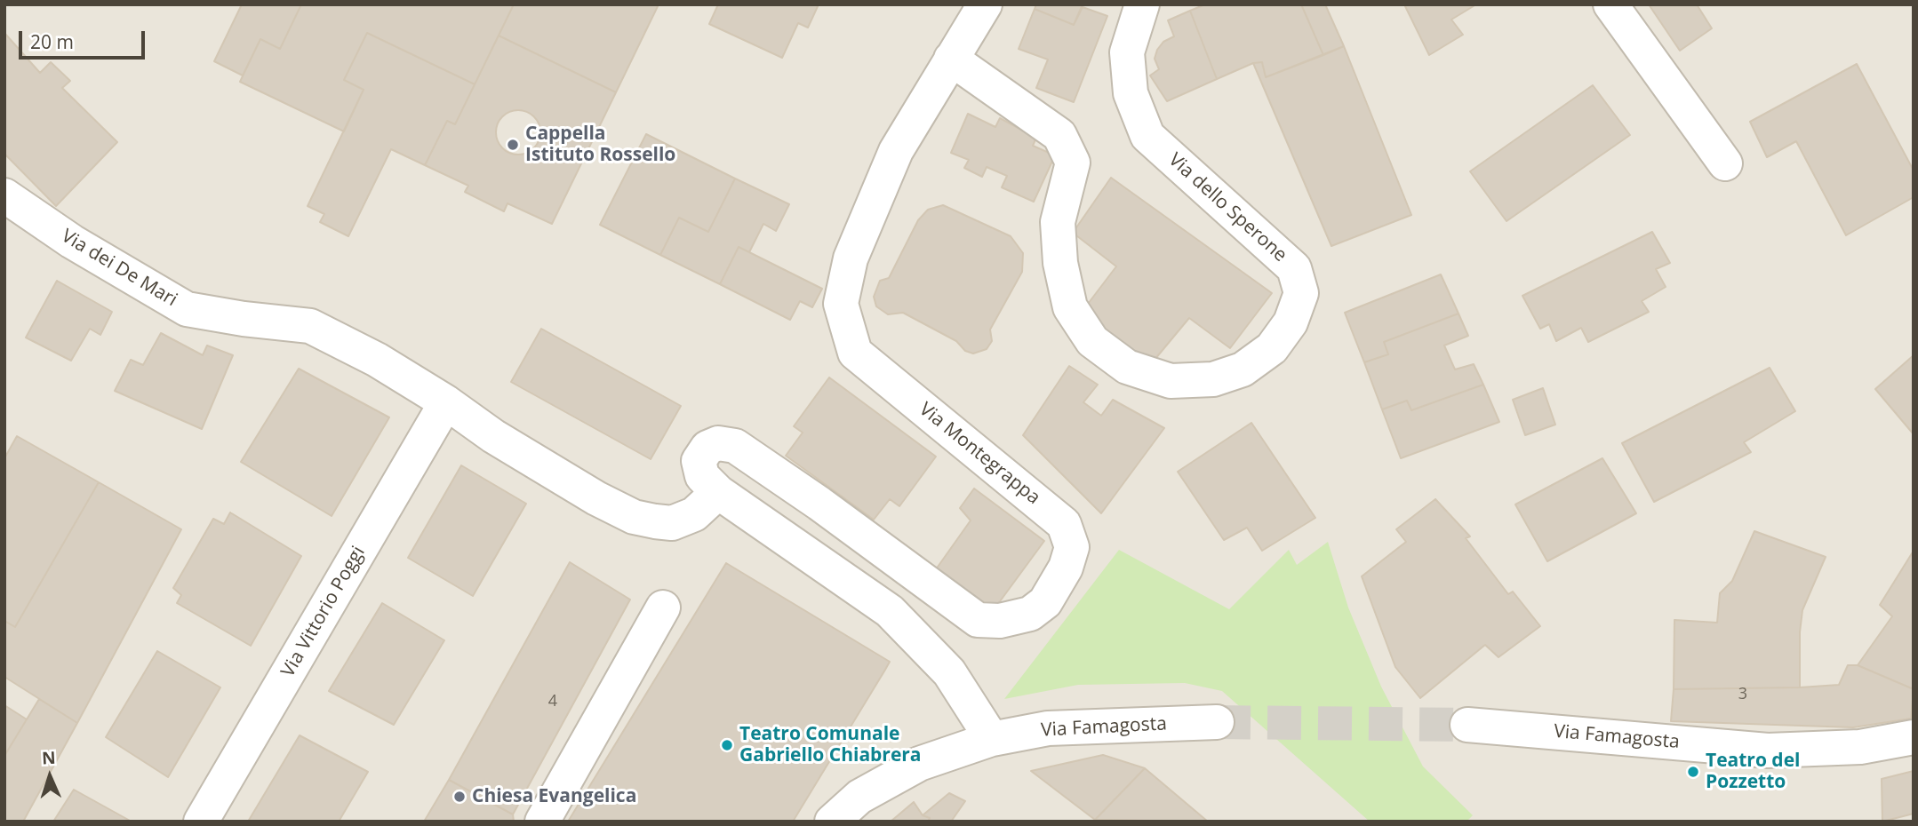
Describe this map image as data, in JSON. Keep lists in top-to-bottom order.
{
  "streets": {
    "street": [
      "Via dello Sperone",
      "Via dei De Mari",
      "Via Montegrappa",
      "Via Vittorio Poggi",
      "Via Famagosta"
    ]
  },
  "crossings": [
    ["Via dello Sperone", "Via Montegrappa"],
    ["Via dei De Mari", "Via Montegrappa"],
    ["Via dei De Mari", "Via Vittorio Poggi"]
  ],
  "places": [
    "Cappella Istituto Rossello",
    "Teatro Comunale Gabriello Chiabrera",
    "Teatro del Pozzetto",
    "Chiesa Evangelica"
  ],
  "house_numbers": ["3", "4"],
  "scale_bar": "20 m",
  "north": "top"
}
